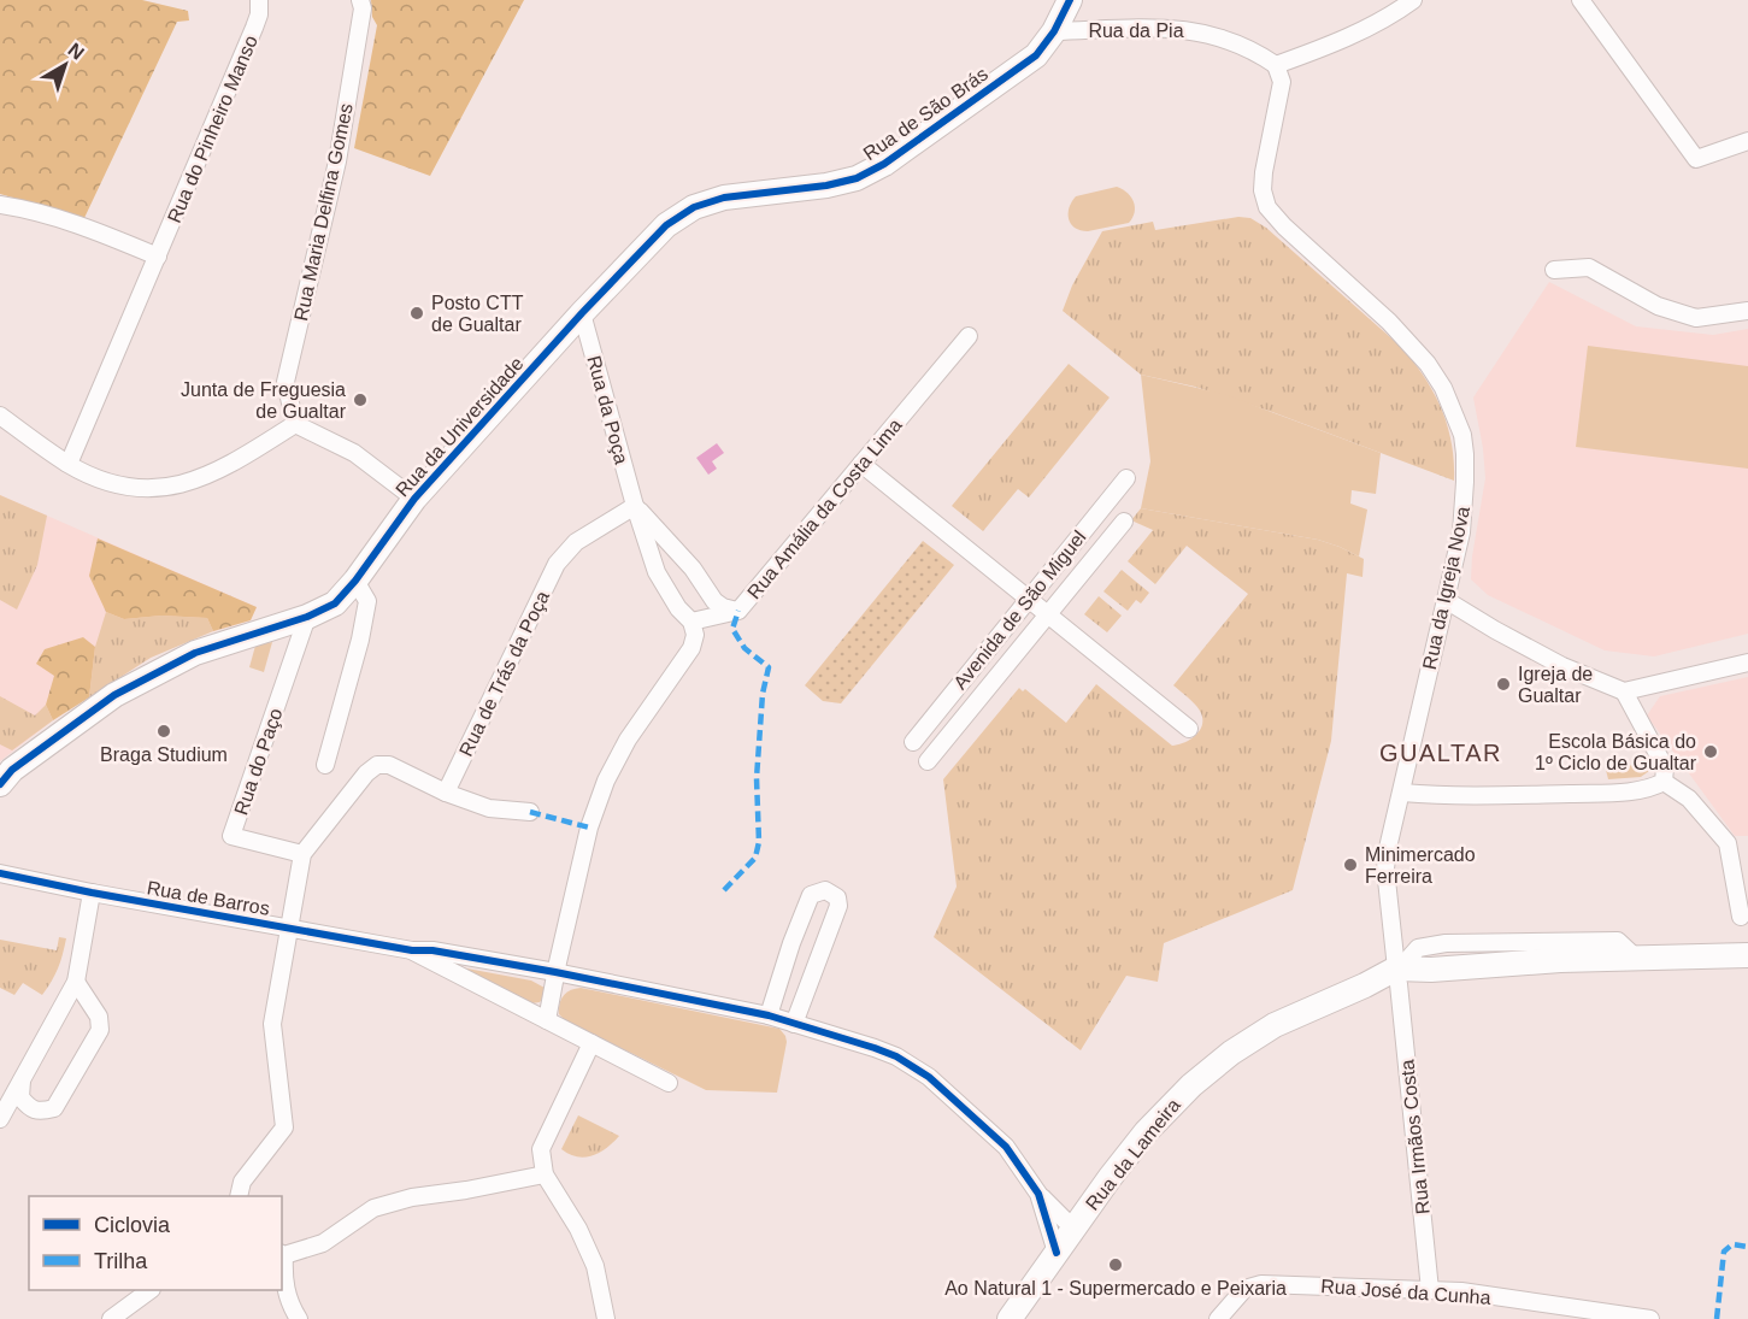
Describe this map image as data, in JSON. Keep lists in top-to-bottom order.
{
  "streets": {
    "street": [
      "Rua da Pia",
      "Rua de São Brás",
      "Rua do Pinheiro Manso",
      "Rua Maria Delfina Gomes",
      "Rua da Poça",
      "Rua da Universidade",
      "Rua Amália da Costa Lima",
      "Rua da Igreja Nova",
      "Avenida de São Miguel",
      "Rua de Trás da Poça",
      "Rua do Paço",
      "Rua de Barros",
      "Rua Irmãos Costa",
      "Rua da Lameira",
      "Rua José da Cunha"
    ]
  },
  "crossings": [
    ["Rua da Pia", "Rua de São Brás"],
    ["Rua da Pia", "Rua da Igreja Nova"],
    ["Rua de São Brás", "Rua da Poça"],
    ["Rua de São Brás", "Rua da Universidade"],
    ["Rua da Poça", "Rua da Universidade"],
    ["Rua da Poça", "Rua Amália da Costa Lima"],
    ["Rua da Poça", "Rua de Trás da Poça"],
    ["Rua da Universidade", "Rua do Paço"],
    ["Rua da Igreja Nova", "Rua Irmãos Costa"],
    ["Rua da Igreja Nova", "Rua da Lameira"],
    ["Rua Irmãos Costa", "Rua da Lameira"],
    ["Rua Irmãos Costa", "Rua José da Cunha"]
  ],
  "districts": ["GUALTAR"],
  "places": [
    "Posto CTT de Gualtar",
    "Junta de Freguesia de Gualtar",
    "Igreja de Gualtar",
    "Braga Studium",
    "Escola Básica do 1º Ciclo de Gualtar",
    "Minimercado Ferreira",
    "Ao Natural 1 - Supermercado e Peixaria"
  ],
  "legend": ["Ciclovia", "Trilha"],
  "north": "top right"
}
